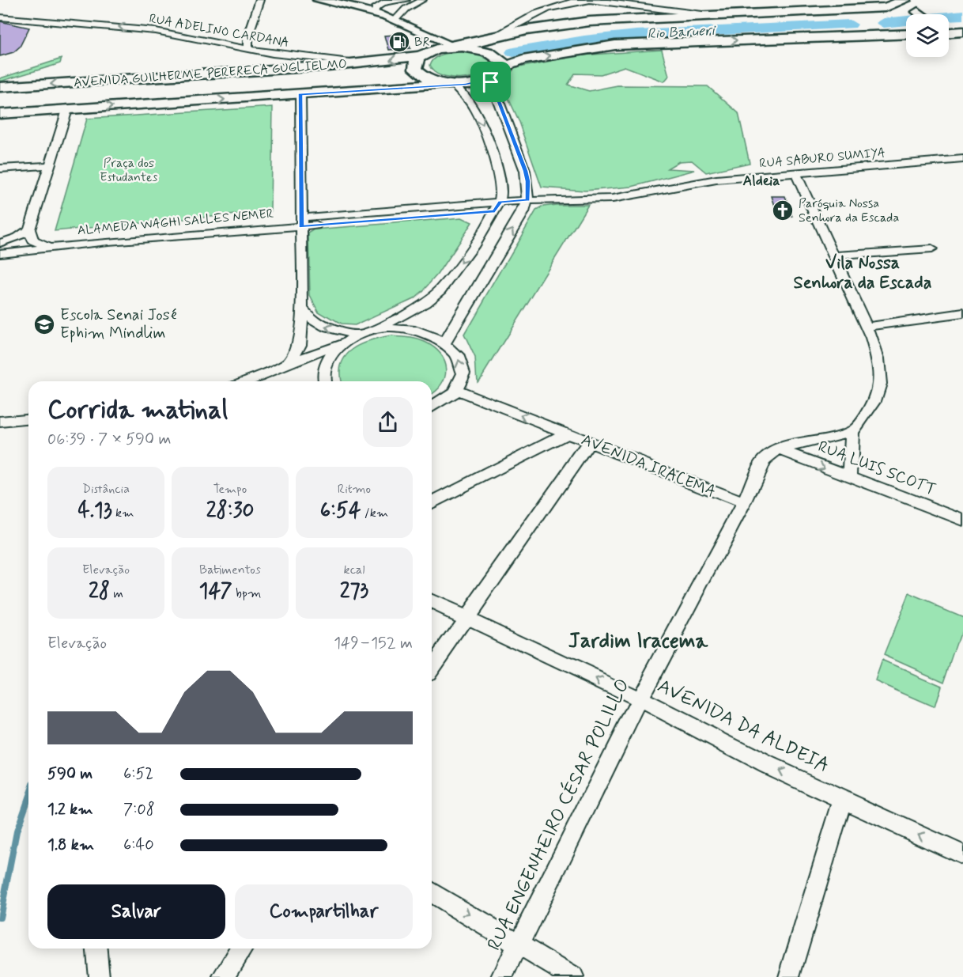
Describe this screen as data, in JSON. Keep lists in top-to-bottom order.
{
  "streets": {
    "main road": ["AVENIDA GUILHERME PERERECA GUGLIELMO"],
    "street": [
      "RUA ADELINO CARDANA",
      "RUA SABURO SUMIYA",
      "ALAMEDA WAGHI SALLES NEMER",
      "AVENIDA IRACEMA",
      "RUA LUIS SCOTT",
      "AVENIDA DA ALDEIA",
      "RUA ENGENHEIRO CÉSAR POLILLO"
    ]
  },
  "crossings": [
    ["RUA ADELINO CARDANA", "AVENIDA GUILHERME PERERECA GUGLIELMO"],
    ["RUA SABURO SUMIYA", "ALAMEDA WAGHI SALLES NEMER"],
    ["AVENIDA IRACEMA", "RUA ENGENHEIRO CÉSAR POLILLO"],
    ["RUA LUIS SCOTT", "RUA ENGENHEIRO CÉSAR POLILLO"],
    ["AVENIDA DA ALDEIA", "RUA ENGENHEIRO CÉSAR POLILLO"]
  ],
  "one_way": ["RUA ADELINO CARDANA", "RUA LUIS SCOTT", "AVENIDA DA ALDEIA"],
  "districts": ["Aldeia", "Vila Nossa Senhora da Escada", "Jardim Iracema"],
  "water": ["Rio Barueri"],
  "parks": ["Praça dos Estudantes"],
  "places": {
    "fuel station": ["BR"],
    "church": ["Paróquia Nossa Senhora da Escada"],
    "school or university": ["Escola Senai José Ephim Mindlim"]
  },
  "page": {
    "heading": ["Corrida matinal", "06:39 · 7 × 590 m"],
    "stats": [
      ["Distância", "4.13 km"],
      ["Tempo", "28:30"],
      ["Ritmo", "6:54 /km"],
      ["Elevação", "28 m"],
      ["Batimentos", "147 bpm"],
      ["kcal", "273"]
    ],
    "chart": ["Elevação", "149–152 m"],
    "list": [
      {
        "name": "590 m",
        "note": "6:52"
      },
      {
        "name": "1.2 km",
        "note": "7:08"
      },
      {
        "name": "1.8 km",
        "note": "6:40"
      }
    ],
    "buttons": ["Salvar", "Compartilhar"]
  }
}
